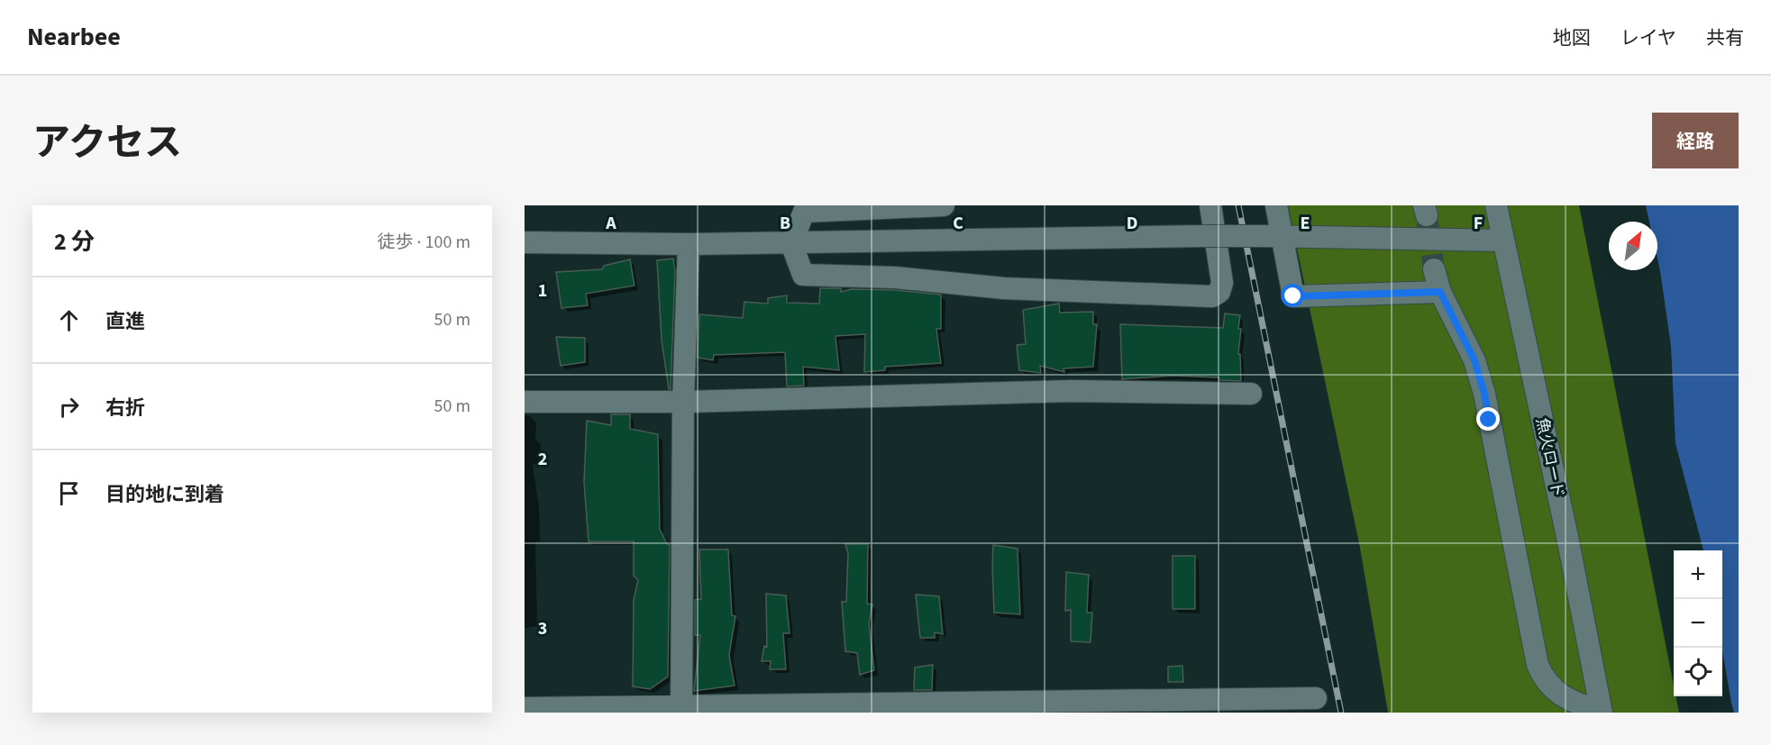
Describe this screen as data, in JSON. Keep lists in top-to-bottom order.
{
  "streets": {
    "street": ["魚火ロード"]
  },
  "north": "top right",
  "page": {
    "header": "Nearbee",
    "nav": ["地図", "レイヤ", "共有"],
    "title": "アクセス",
    "buttons": "経路",
    "heading": ["2 分", "徒歩 · 100 m"],
    "list": [
      ["直進", "50 m"],
      ["右折", "50 m"],
      "目的地に到着"
    ],
    "map_buttons": ["+", "−"]
  },
  "grid": {
    "columns": [
      "A",
      "B",
      "C",
      "D",
      "E",
      "F"
    ],
    "rows": ["1", "2", "3"]
  }
}
